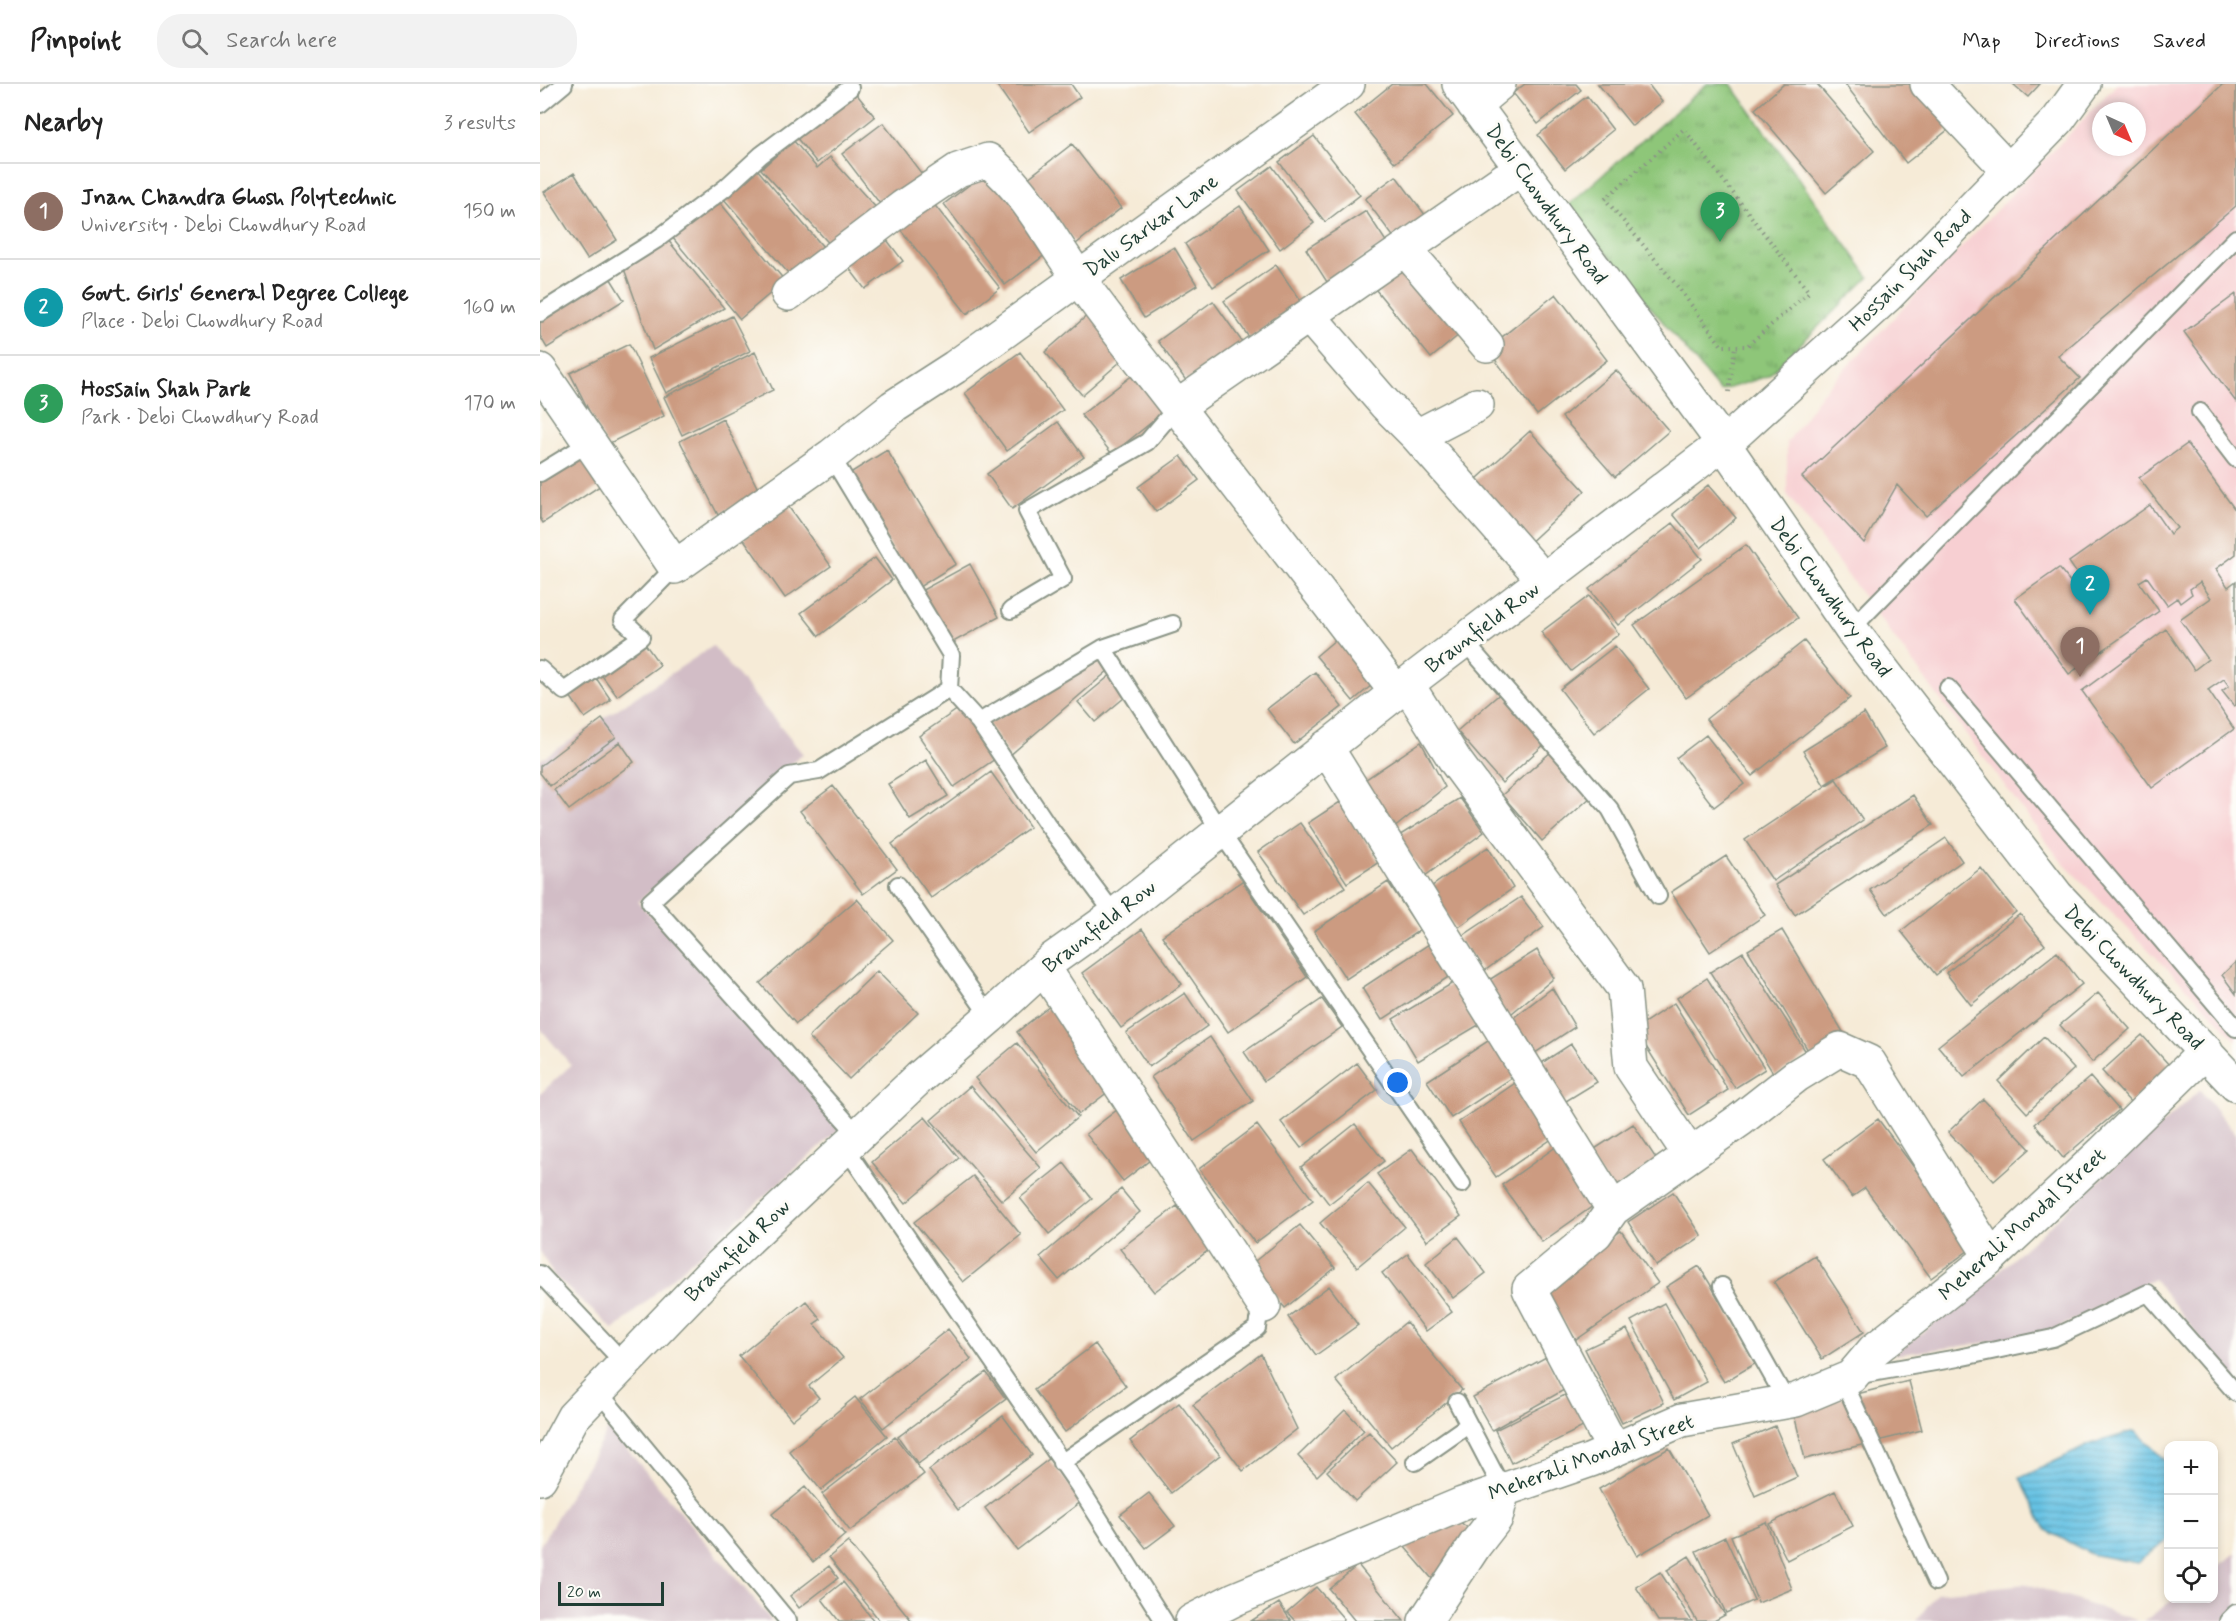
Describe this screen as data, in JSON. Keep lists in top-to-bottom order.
{
  "streets": {
    "street": [
      "Debi Chowdhury Road",
      "Dalu Sarkar Lane",
      "Hossain Shah Road",
      "Braunfield Row",
      "Meherali Mondal Street"
    ]
  },
  "crossings": [
    ["Debi Chowdhury Road", "Hossain Shah Road"],
    ["Debi Chowdhury Road", "Braunfield Row"],
    ["Debi Chowdhury Road", "Meherali Mondal Street"],
    ["Hossain Shah Road", "Braunfield Row"]
  ],
  "scale_bar": "20 m",
  "north": "bottom right",
  "page": {
    "header": "Pinpoint",
    "search": "Search here",
    "nav": ["Map", "Directions", "Saved"],
    "heading": ["Nearby", "3 results"],
    "list": [
      {
        "mark": "1",
        "name": "Jnan Chandra Ghosh Polytechnic",
        "note": "University · Debi Chowdhury Road",
        "value": "150 m"
      },
      {
        "mark": "2",
        "name": "Govt. Girls' General Degree College",
        "note": "Place · Debi Chowdhury Road",
        "value": "160 m"
      },
      {
        "mark": "3",
        "name": "Hossain Shah Park",
        "note": "Park · Debi Chowdhury Road",
        "value": "170 m"
      }
    ],
    "pins": ["3", "2", "1"],
    "map_buttons": ["+", "−"],
    "scale": "20 m"
  }
}
